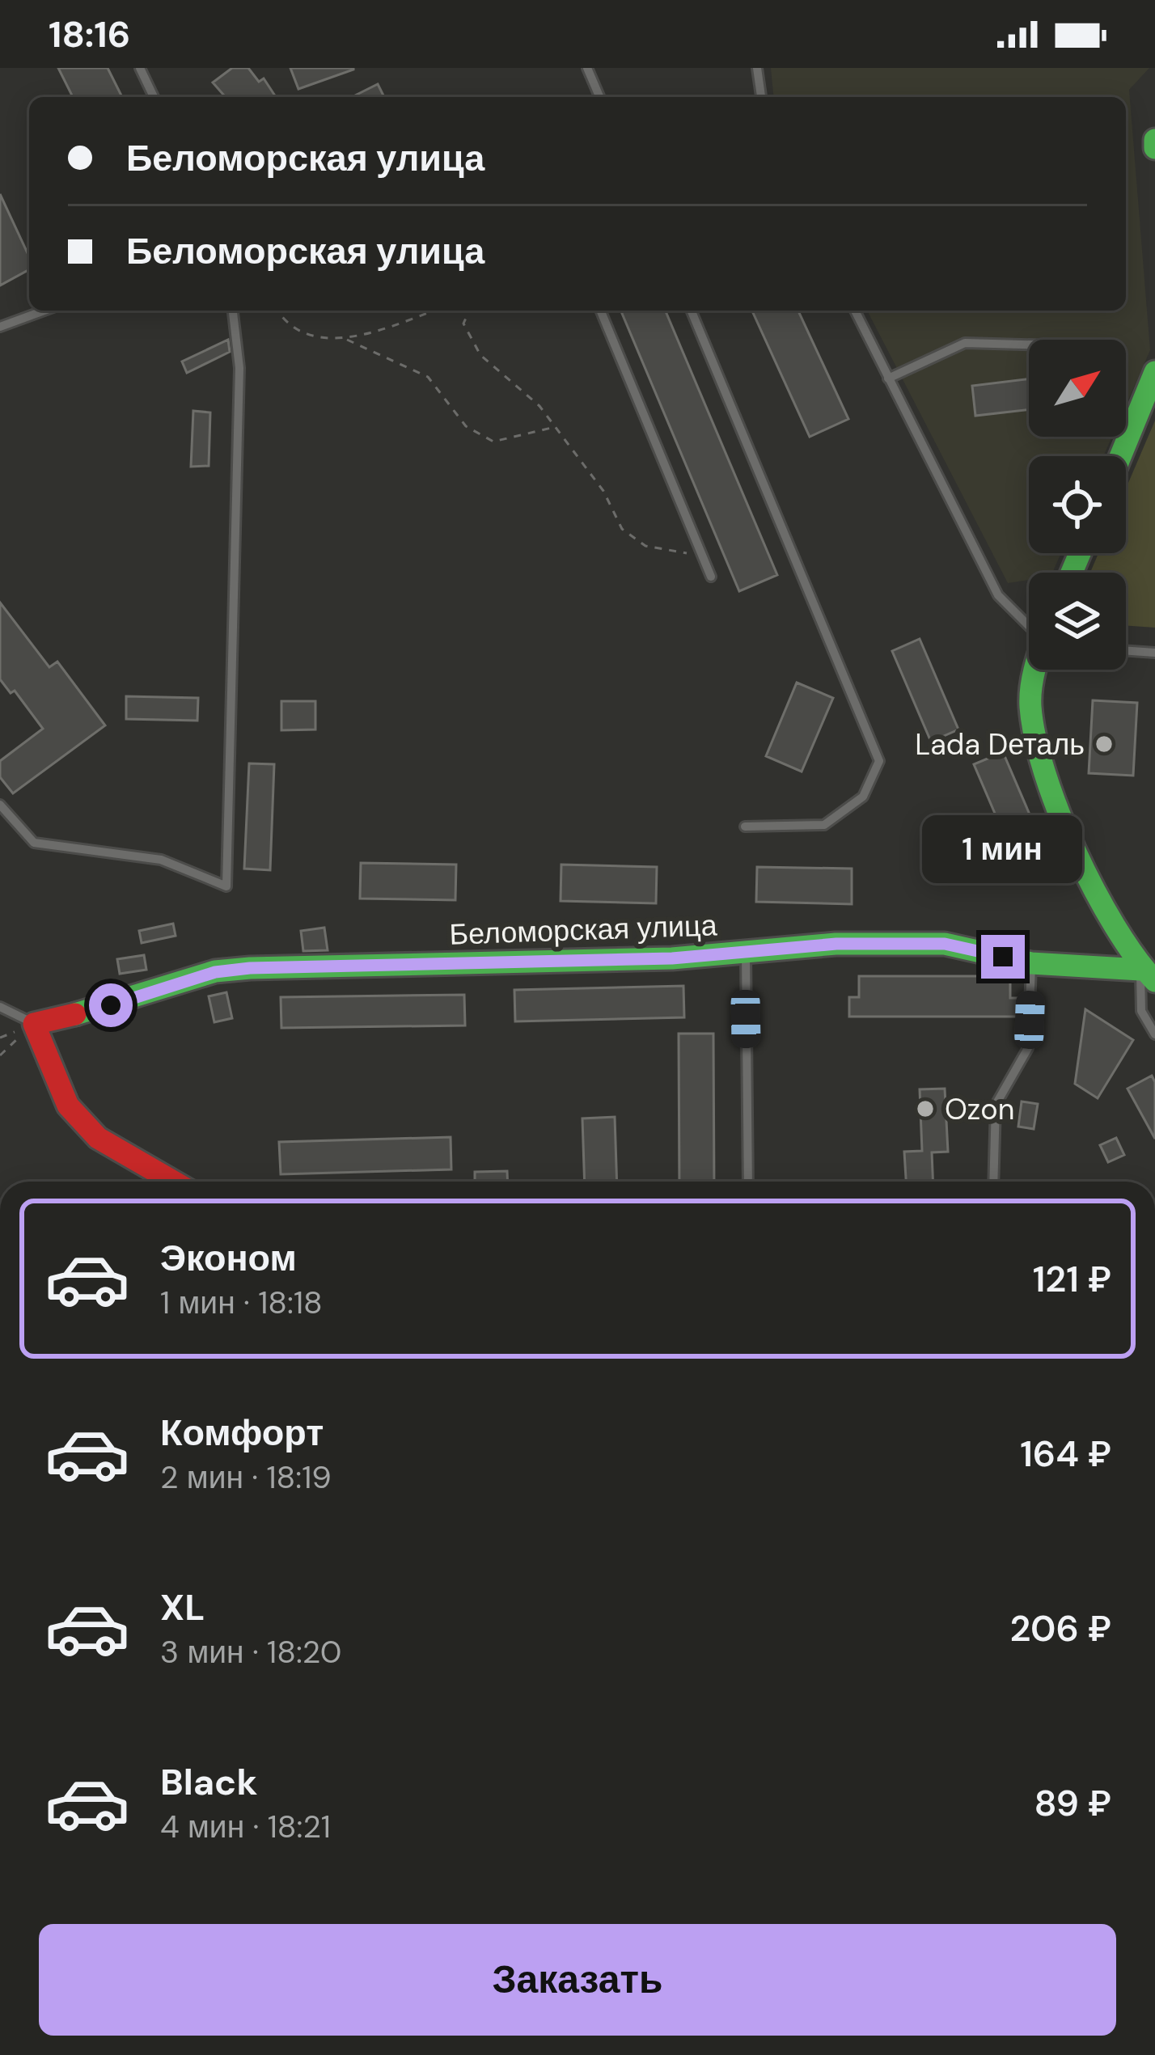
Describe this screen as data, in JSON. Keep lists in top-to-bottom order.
{
  "streets": {
    "street": ["Беломорская улица"]
  },
  "places": ["Lada Dеталь", "Ozon"],
  "north": "top right",
  "page": {
    "status": "18:16",
    "banner": ["Беломорская улица", "Беломорская улица"],
    "bubble": "1 мин",
    "list": [
      {
        "name": "Эконом",
        "note": "1 мин · 18:18",
        "value": "121 ₽"
      },
      {
        "name": "Комфорт",
        "note": "2 мин · 18:19",
        "value": "164 ₽"
      },
      {
        "name": "XL",
        "note": "3 мин · 18:20",
        "value": "206 ₽"
      },
      {
        "name": "Black",
        "note": "4 мин · 18:21",
        "value": "89 ₽"
      }
    ],
    "buttons": "Заказать"
  }
}
